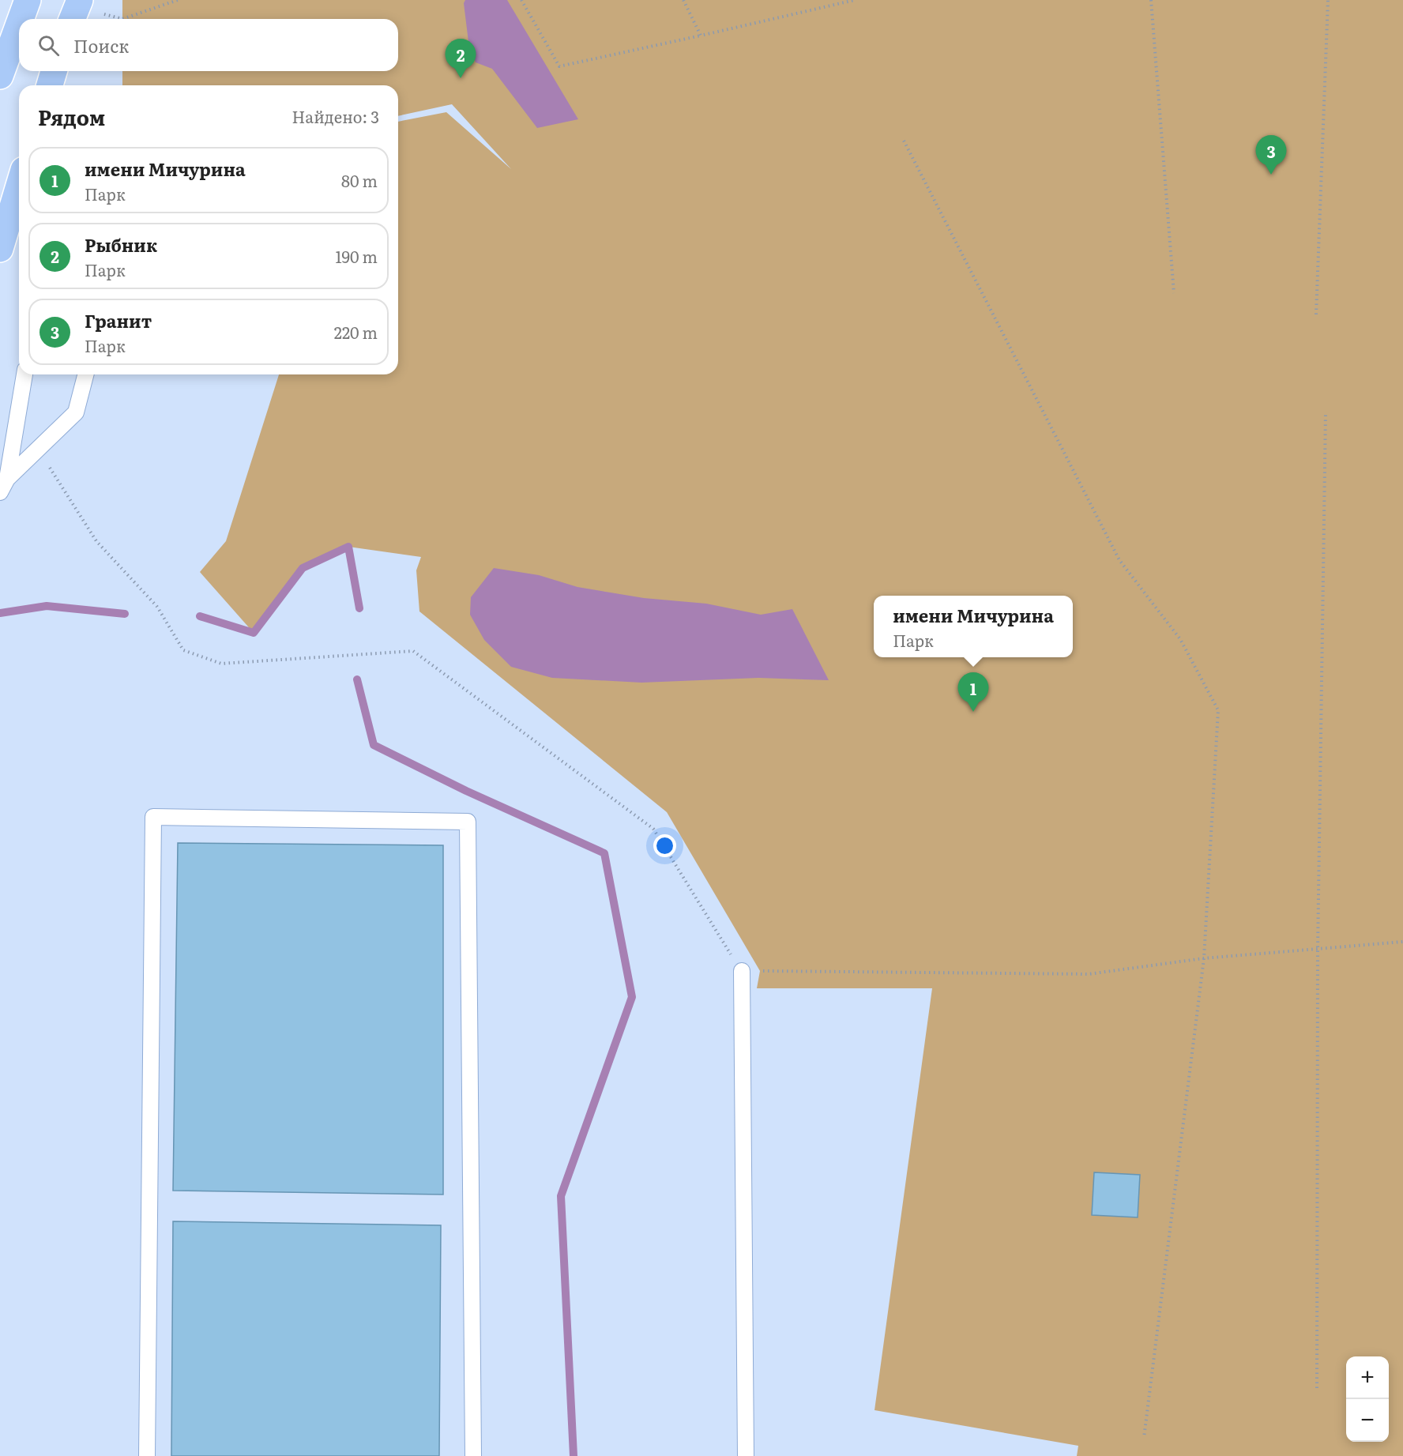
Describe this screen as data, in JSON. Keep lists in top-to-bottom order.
{
  "page": {
    "search": "Поиск",
    "pins": ["2", "3", "1"],
    "heading": ["Рядом", "Найдено: 3"],
    "list": [
      {
        "mark": "1",
        "name": "имени Мичурина",
        "note": "Парк",
        "value": "80 m"
      },
      {
        "mark": "2",
        "name": "Рыбник",
        "note": "Парк",
        "value": "190 m"
      },
      {
        "mark": "3",
        "name": "Гранит",
        "note": "Парк",
        "value": "220 m"
      }
    ],
    "popup": ["имени Мичурина", "Парк"],
    "map_buttons": ["+", "−"]
  }
}
